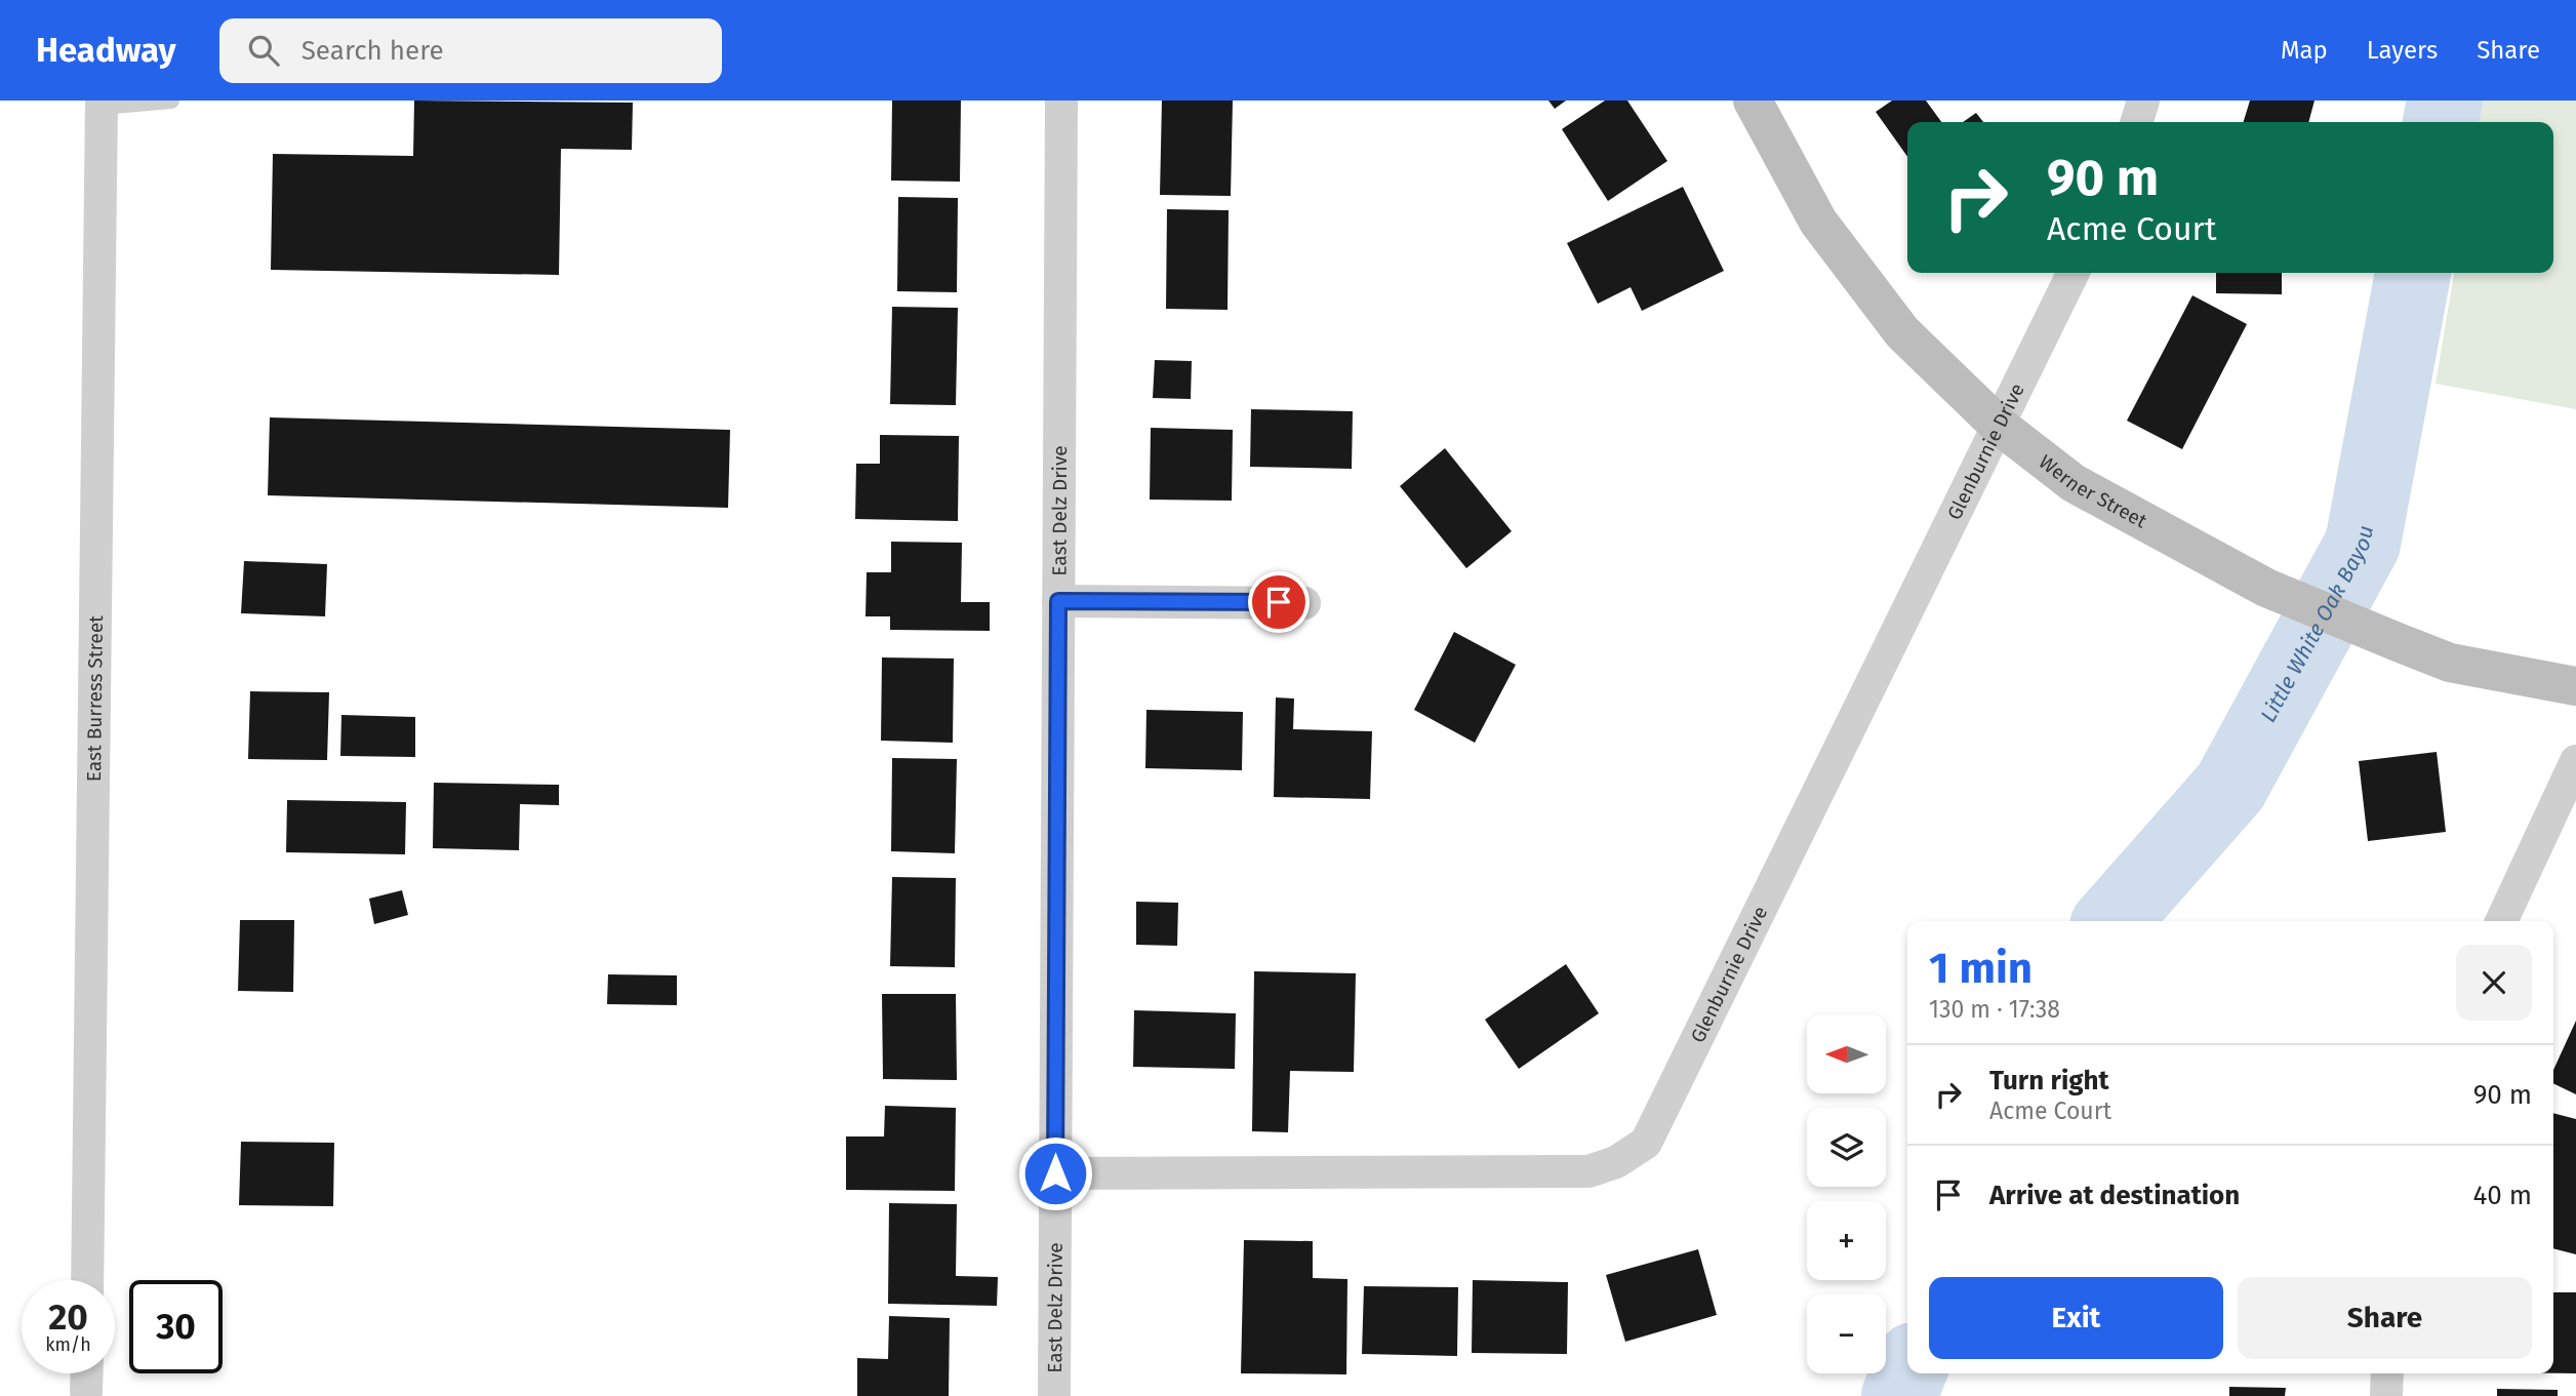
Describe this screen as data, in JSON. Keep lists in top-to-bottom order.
{
  "streets": {
    "street": [
      "Glenburnie Drive",
      "Werner Street",
      "East Delz Drive",
      "East Burress Street"
    ]
  },
  "crossings": [
    ["Glenburnie Drive", "Werner Street"],
    ["Glenburnie Drive", "East Delz Drive"]
  ],
  "water": ["Little White Oak Bayou"],
  "north": "left",
  "page": {
    "header": "Headway",
    "search": "Search here",
    "nav": ["Map", "Layers", "Share"],
    "turn": ["90 m", "Acme Court"],
    "heading": ["1 min", "130 m · 17:38"],
    "map_buttons": ["+", "−"],
    "list": [
      {
        "name": "Turn right",
        "note": "Acme Court",
        "value": "90 m"
      },
      {
        "name": "Arrive at destination",
        "value": "40 m"
      }
    ],
    "buttons": ["Exit", "Share"],
    "speed": "20 km/h",
    "limit": "30"
  }
}
